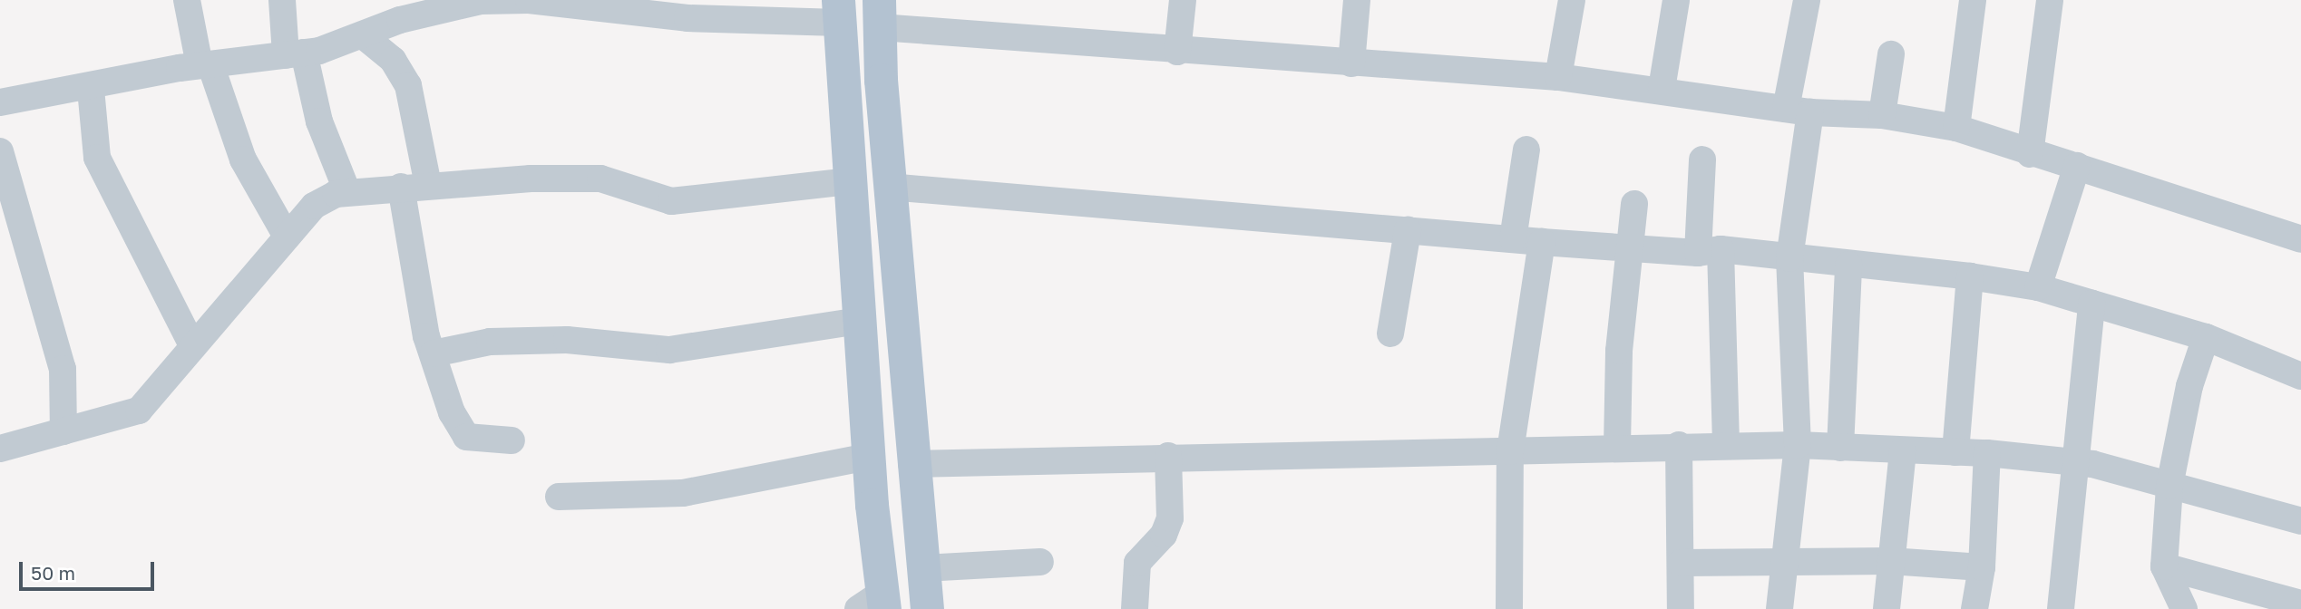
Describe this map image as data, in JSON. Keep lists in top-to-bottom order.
{
  "scale_bar": "50 m"
}
